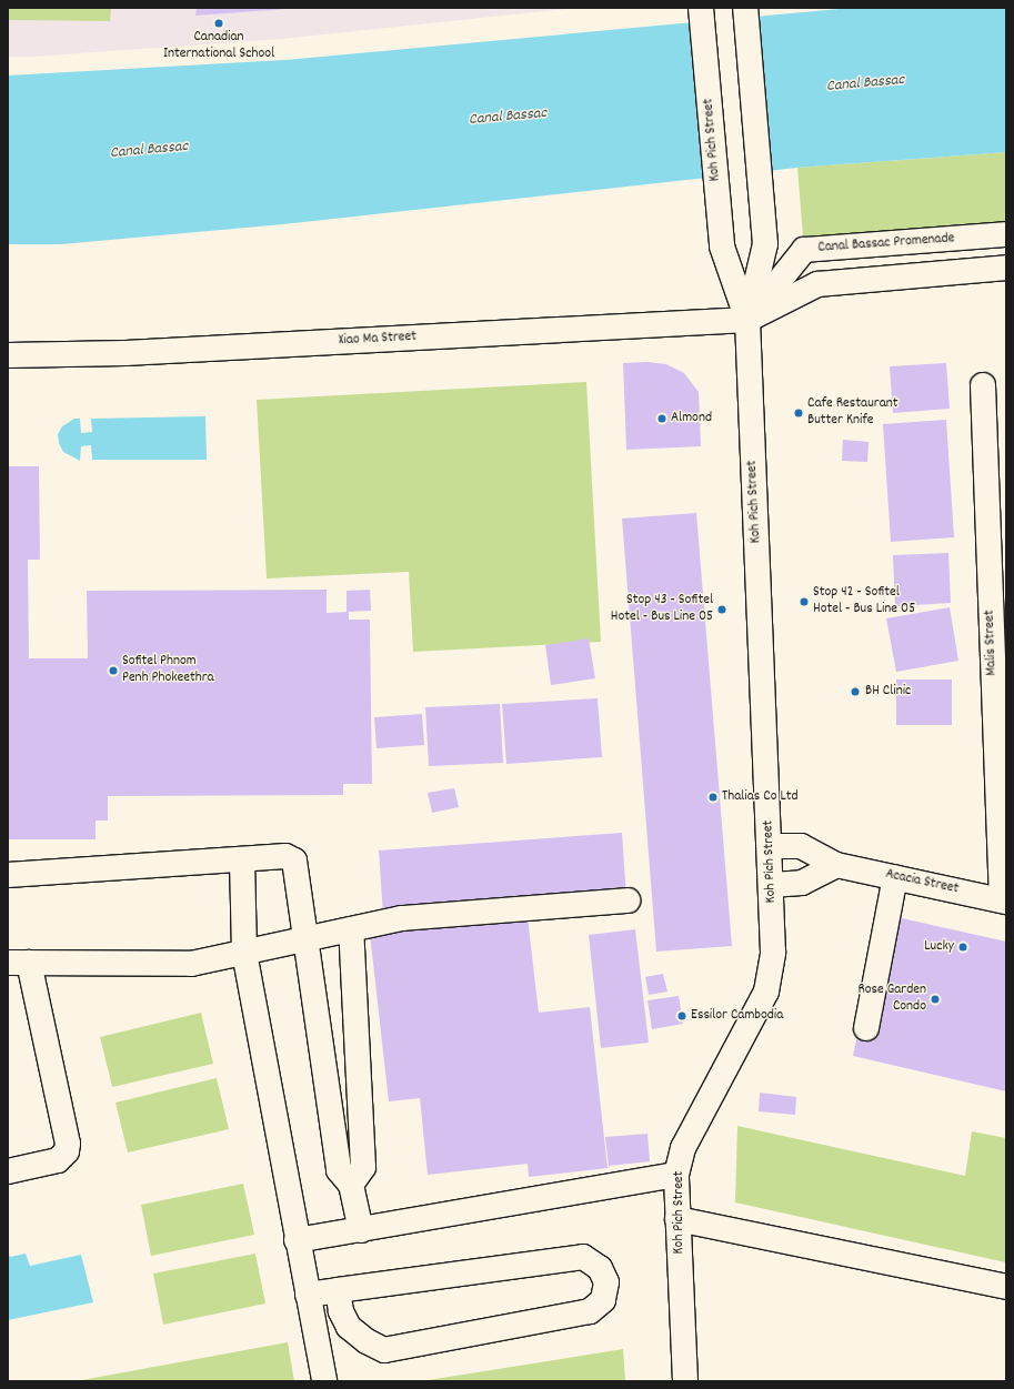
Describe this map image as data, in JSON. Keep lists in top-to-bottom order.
{
  "streets": {
    "street": [
      "Koh Pich Street",
      "Canal Bassac Promenade",
      "Xiao Ma Street",
      "Malis Street",
      "Acacia Street"
    ]
  },
  "crossings": [
    ["Koh Pich Street", "Canal Bassac Promenade"],
    ["Koh Pich Street", "Xiao Ma Street"],
    ["Koh Pich Street", "Acacia Street"],
    ["Canal Bassac Promenade", "Xiao Ma Street"],
    ["Malis Street", "Acacia Street"]
  ],
  "water": ["Canal Bassac"],
  "places": [
    "Canadian International School",
    "Cafe Restaurant Butter Knife",
    "Almond",
    "Stop 42 - Sofitel Hotel - Bus Line 05",
    "Stop 43 - Sofitel Hotel - Bus Line 05",
    "Sofitel Phnom Penh Phokeethra",
    "BH Clinic",
    "Thalias Co Ltd",
    "Lucky",
    "Rose Garden Condo",
    "Essilor Cambodia"
  ]
}
